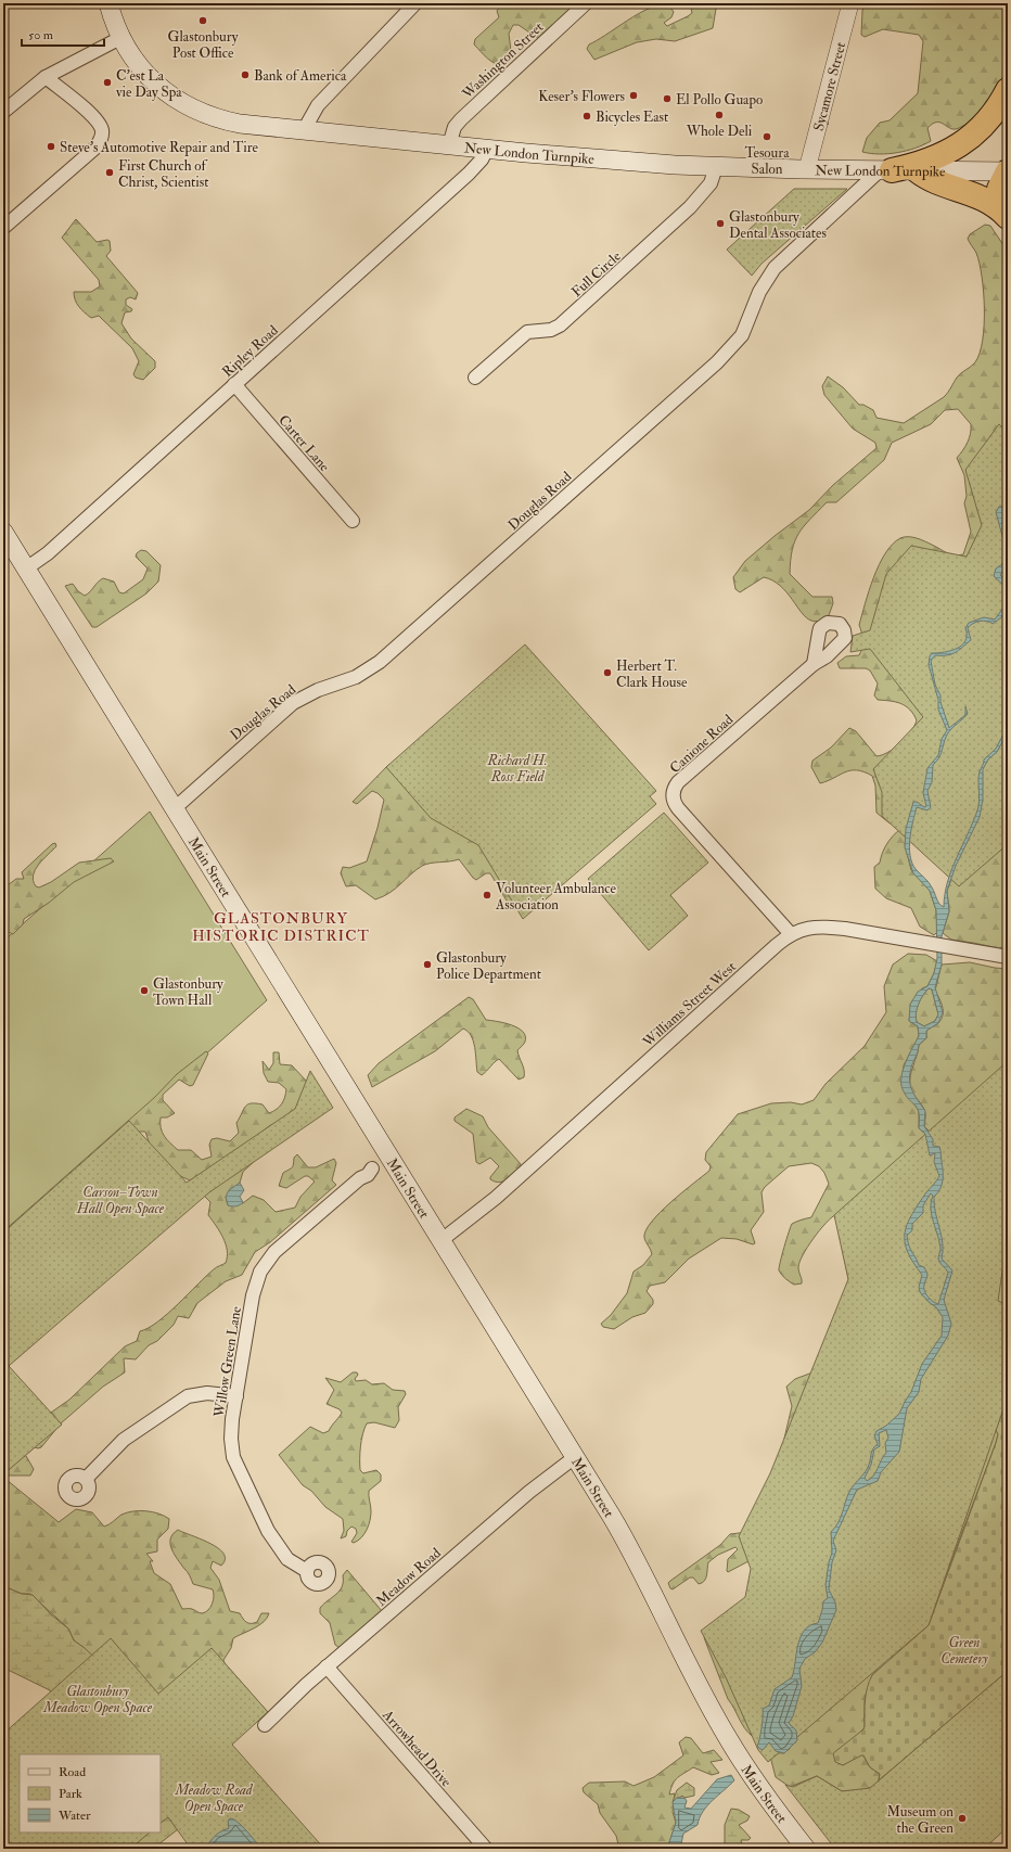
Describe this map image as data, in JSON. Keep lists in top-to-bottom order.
{
  "streets": {
    "main road": ["New London Turnpike", "Main Street"],
    "street": [
      "Washington Street",
      "Sycamore Street",
      "Full Circle",
      "Ripley Road",
      "Carter Lane",
      "Douglas Road",
      "Canione Road",
      "Williams Street West",
      "Willow Green Lane",
      "Meadow Road",
      "Arrowhead Drive"
    ]
  },
  "crossings": [
    ["Washington Street", "New London Turnpike"],
    ["Sycamore Street", "New London Turnpike"],
    ["New London Turnpike", "Full Circle"],
    ["New London Turnpike", "Ripley Road"],
    ["New London Turnpike", "Douglas Road"],
    ["Ripley Road", "Carter Lane"],
    ["Ripley Road", "Main Street"],
    ["Douglas Road", "Main Street"],
    ["Canione Road", "Williams Street West"],
    ["Main Street", "Williams Street West"],
    ["Main Street", "Willow Green Lane"],
    ["Main Street", "Meadow Road"],
    ["Meadow Road", "Arrowhead Drive"]
  ],
  "districts": ["GLASTONBURY HISTORIC DISTRICT"],
  "parks": [
    "Richard H. Ross Field",
    "Carson–Town Hall Open Space",
    "Green Cemetery",
    "Glastonbury Meadow Open Space",
    "Meadow Road Open Space"
  ],
  "places": [
    "Glastonbury Post Office",
    "Bank of America",
    "C'est La vie Day Spa",
    "Keser's Flowers",
    "El Pollo Guapo",
    "Whole Deli",
    "Bicycles East",
    "Tesoura Salon",
    "Steve's Automotive Repair and Tire",
    "First Church of Christ, Scientist",
    "Glastonbury Dental Associates",
    "Herbert T. Clark House",
    "Volunteer Ambulance Association",
    "Glastonbury Police Department",
    "Glastonbury Town Hall",
    "Museum on the Green"
  ],
  "legend": ["Road", "Park", "Water"],
  "scale_bar": "50 m"
}
